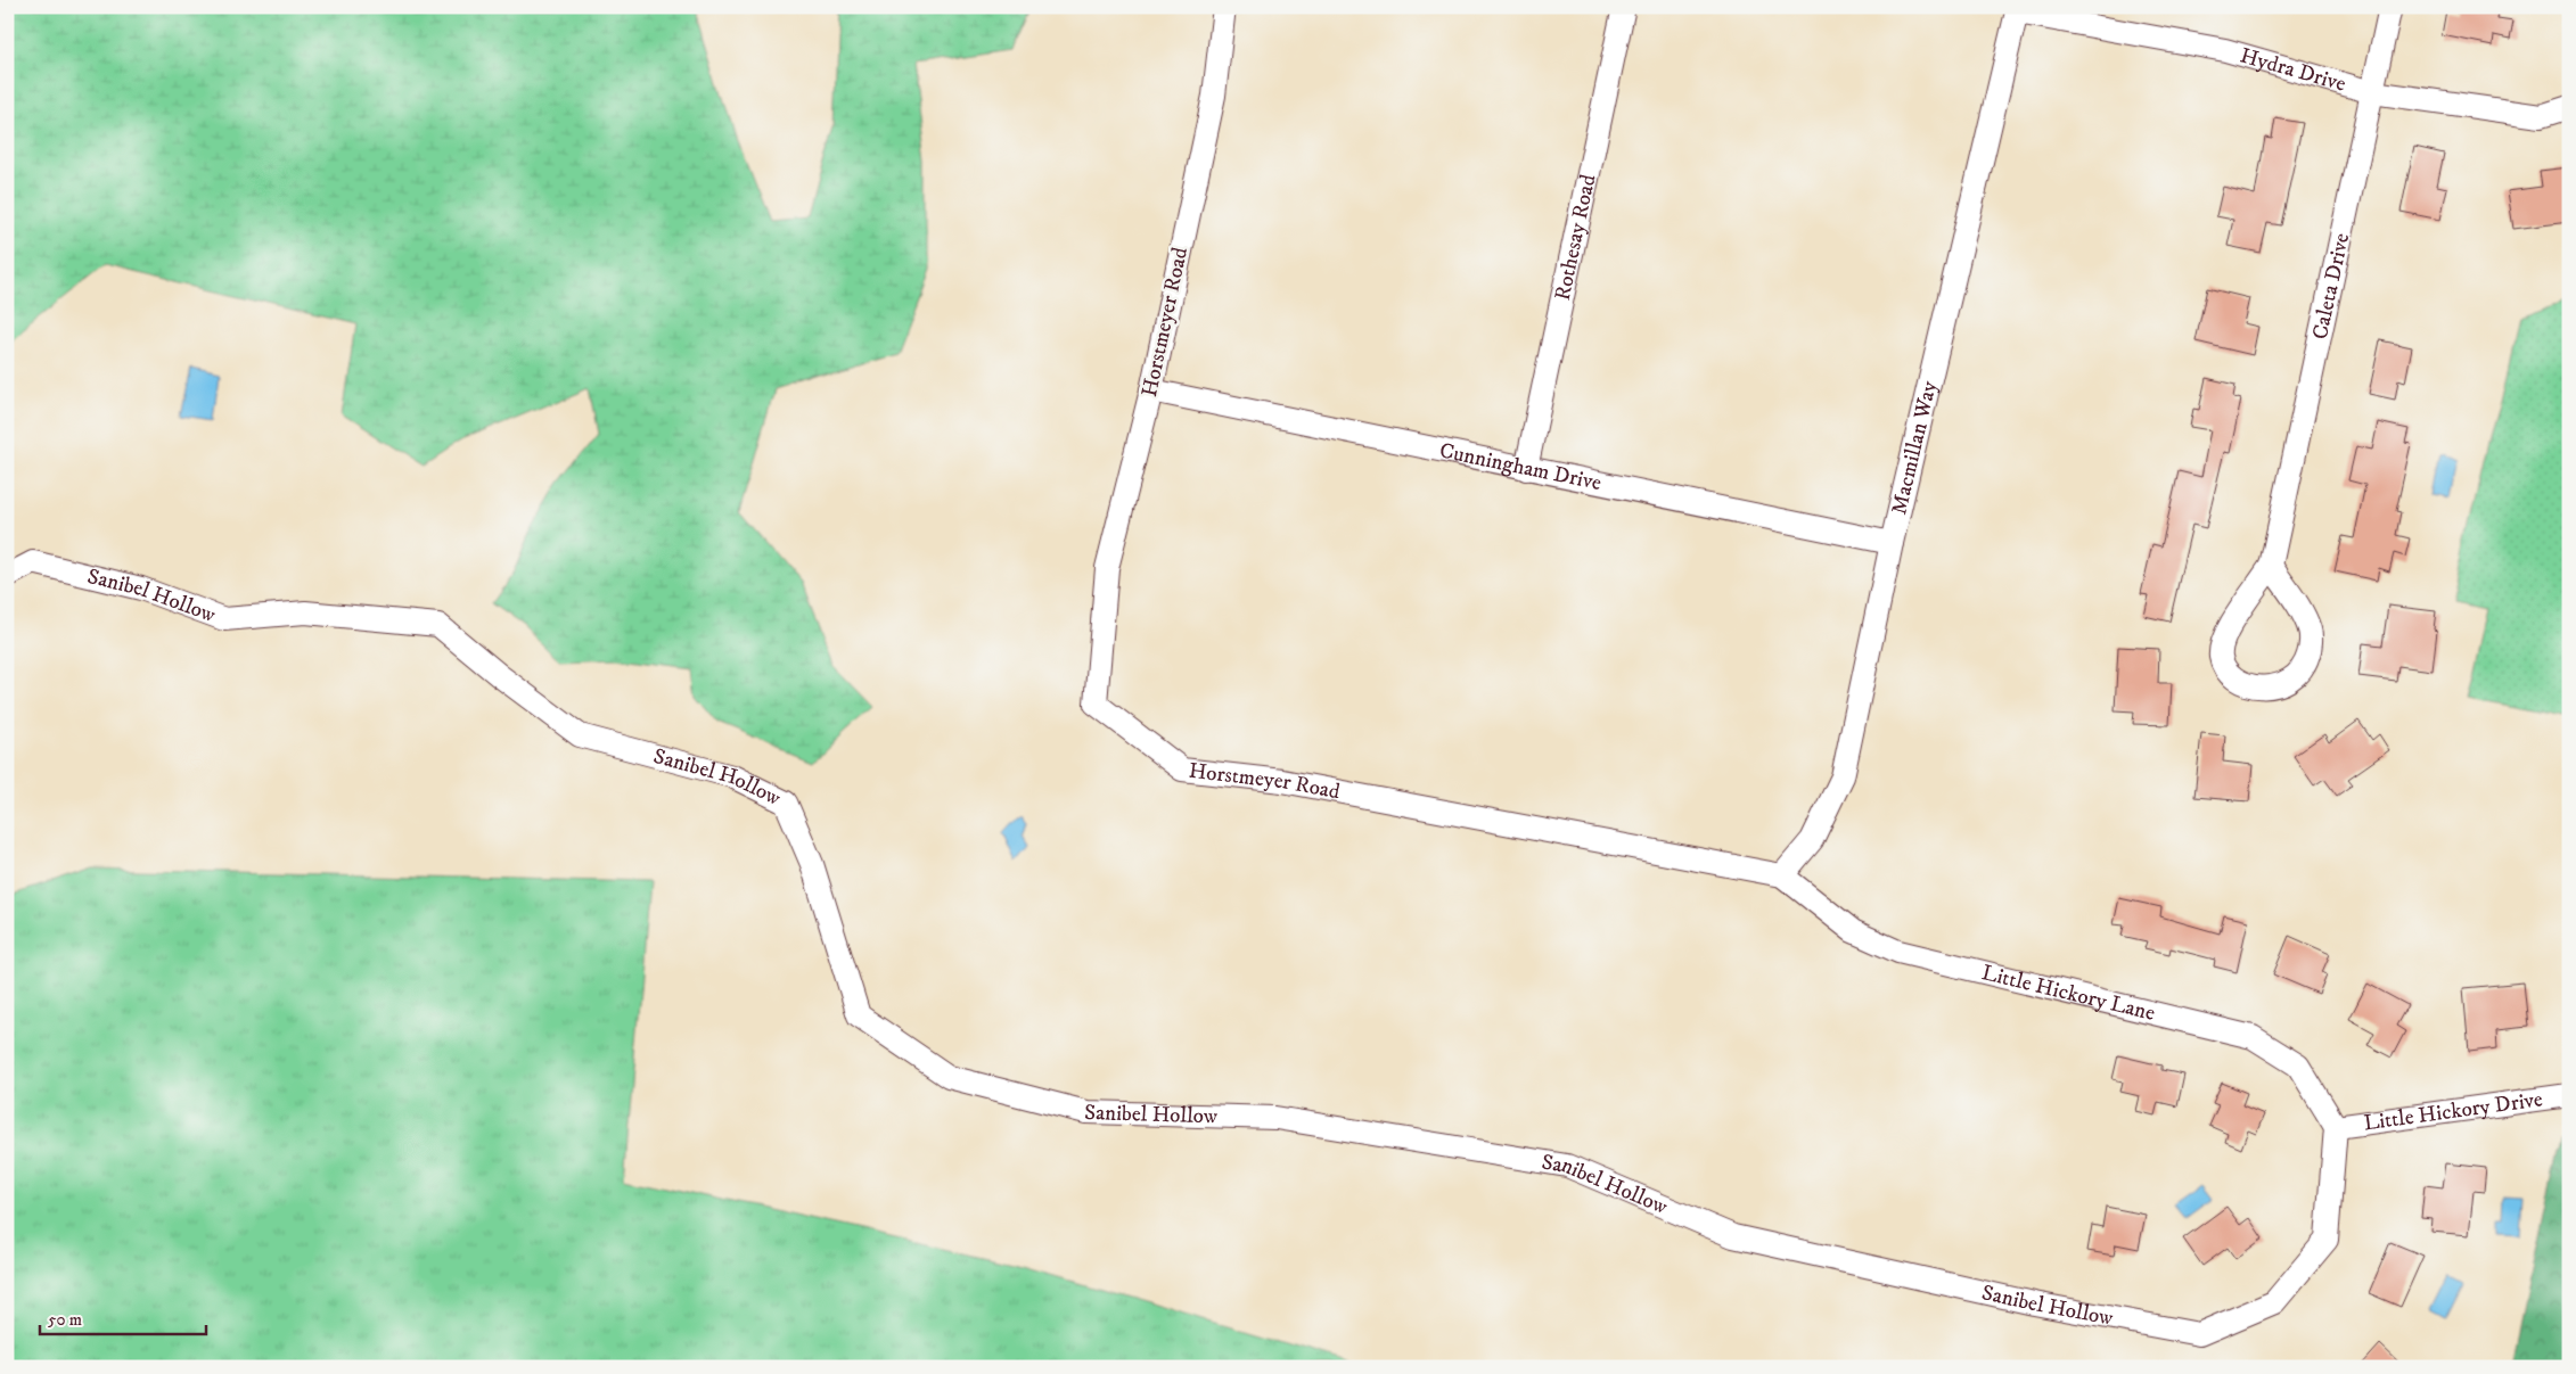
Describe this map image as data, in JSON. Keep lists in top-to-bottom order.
{
  "streets": {
    "street": [
      "Hydra Drive",
      "Rothesay Road",
      "Caleta Drive",
      "Horstmeyer Road",
      "Macmillan Way",
      "Cunningham Drive",
      "Sanibel Hollow",
      "Little Hickory Lane",
      "Little Hickory Drive"
    ]
  },
  "crossings": [
    ["Hydra Drive", "Caleta Drive"],
    ["Hydra Drive", "Macmillan Way"],
    ["Rothesay Road", "Cunningham Drive"],
    ["Horstmeyer Road", "Macmillan Way"],
    ["Horstmeyer Road", "Cunningham Drive"],
    ["Horstmeyer Road", "Little Hickory Lane"],
    ["Macmillan Way", "Cunningham Drive"],
    ["Macmillan Way", "Little Hickory Lane"],
    ["Sanibel Hollow", "Little Hickory Lane"],
    ["Sanibel Hollow", "Little Hickory Drive"],
    ["Little Hickory Lane", "Little Hickory Drive"]
  ],
  "scale_bar": "50 m"
}
